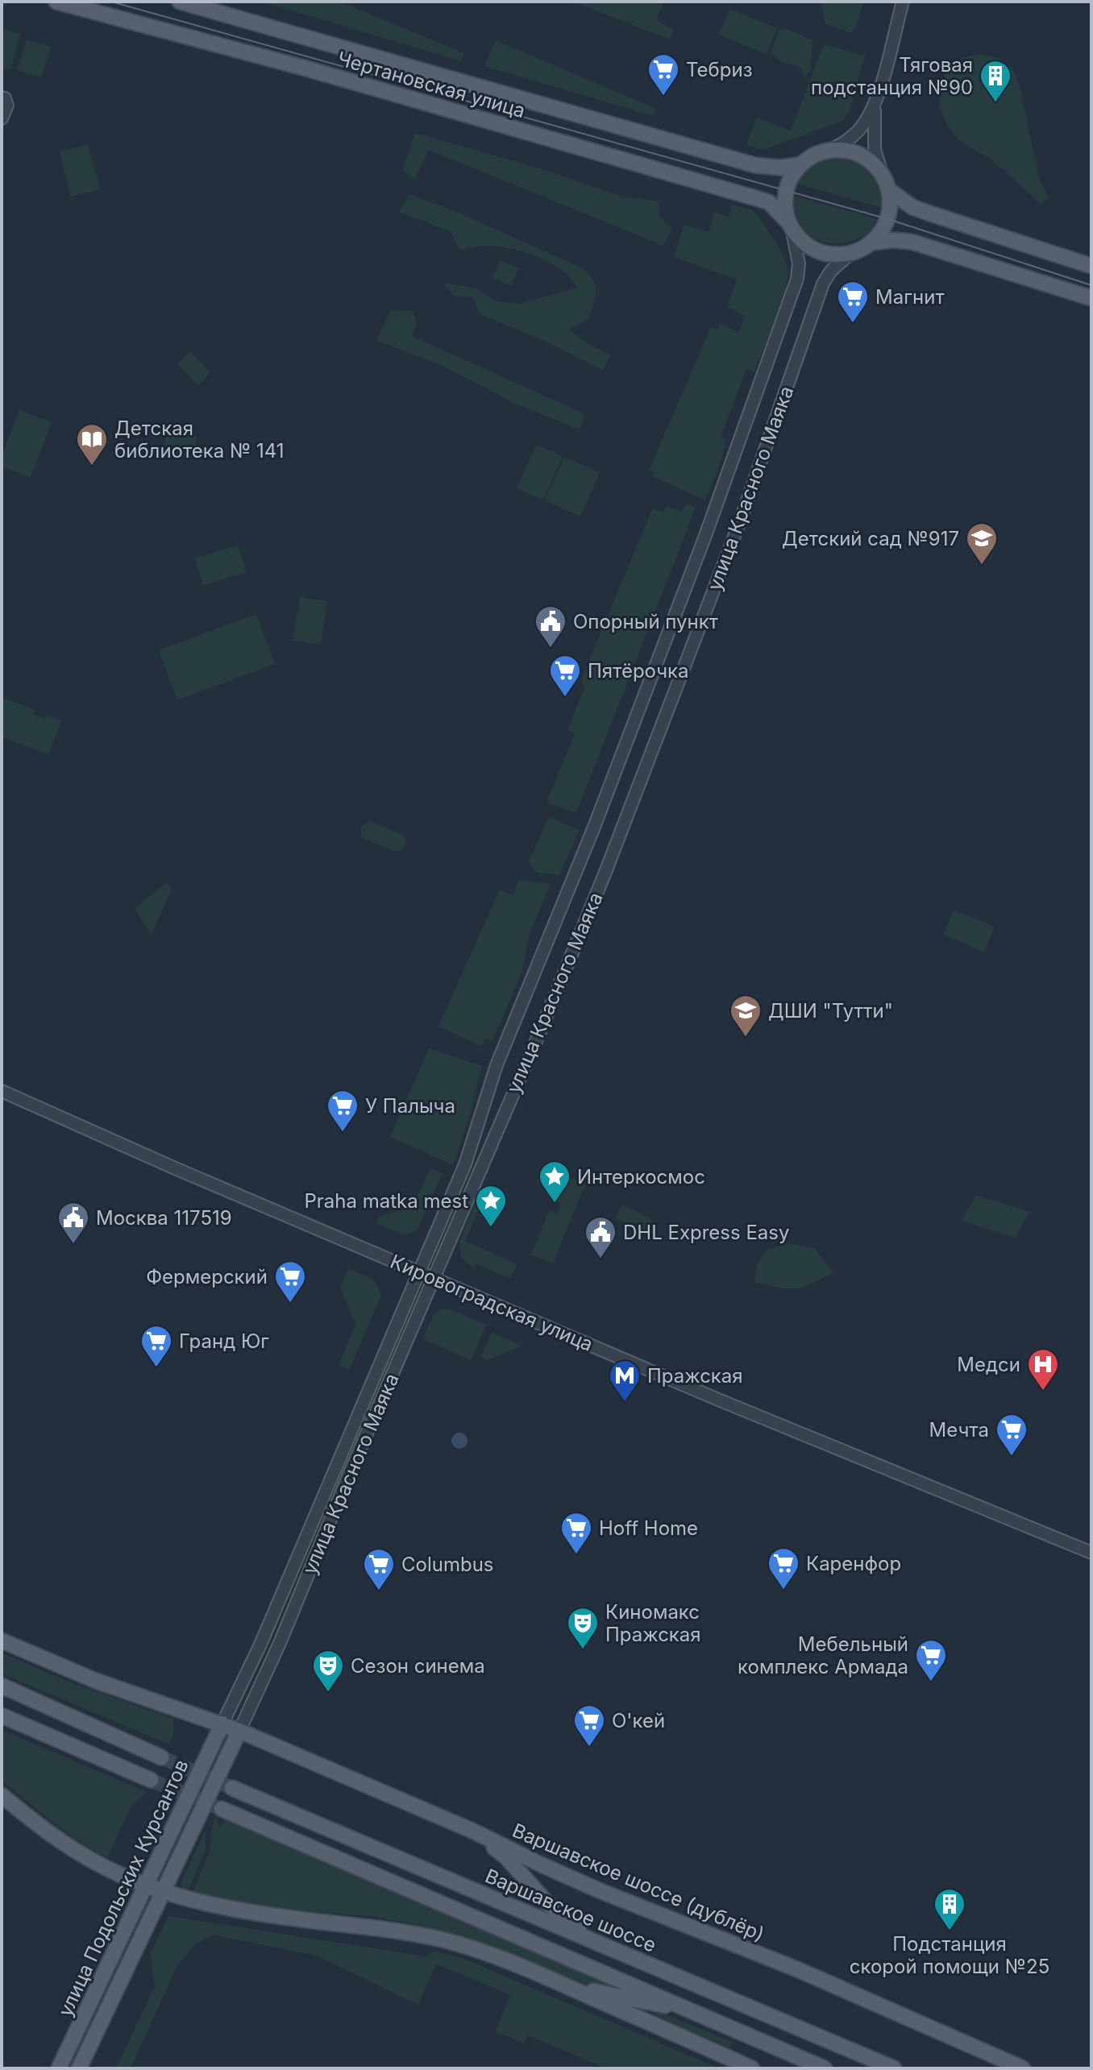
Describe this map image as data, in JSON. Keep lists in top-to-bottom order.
{
  "streets": {
    "main road": [
      "Чертановская улица",
      "Варшавское шоссе (дублёр)",
      "улица Подольских Курсантов",
      "Варшавское шоссе"
    ],
    "street": ["улица Красного Маяка", "Кировоградская улица"]
  },
  "crossings": [
    ["Чертановская улица", "улица Красного Маяка"],
    ["улица Красного Маяка", "Кировоградская улица"],
    ["улица Красного Маяка", "Варшавское шоссе (дублёр)"],
    ["улица Красного Маяка", "улица Подольских Курсантов"],
    ["Варшавское шоссе (дублёр)", "улица Подольских Курсантов"]
  ],
  "places": {
    "supermarket": [
      "Тебриз",
      "Магнит",
      "Пятёрочка",
      "У Палыча",
      "Фермерский",
      "Гранд Юг",
      "Мечта",
      "Hoff Home",
      "Каренфор",
      "Columbus",
      "Мебельный комплекс Армада",
      "О'кей"
    ],
    "building": ["Тяговая подстанция №90", "Подстанция скорой помощи №25"],
    "library": ["Детская библиотека № 141"],
    "school or university": ["Детский сад №917", "ДШИ \"Тутти\""],
    "public building": ["Опорный пункт", "Москва 117519", "DHL Express Easy"],
    "place": ["Интеркосмос", "Praha matka mest"],
    "hospital": ["Медси"],
    "metro station": ["Пражская"],
    "theatre": ["Киномакс Пражская", "Сезон синема"]
  }
}
